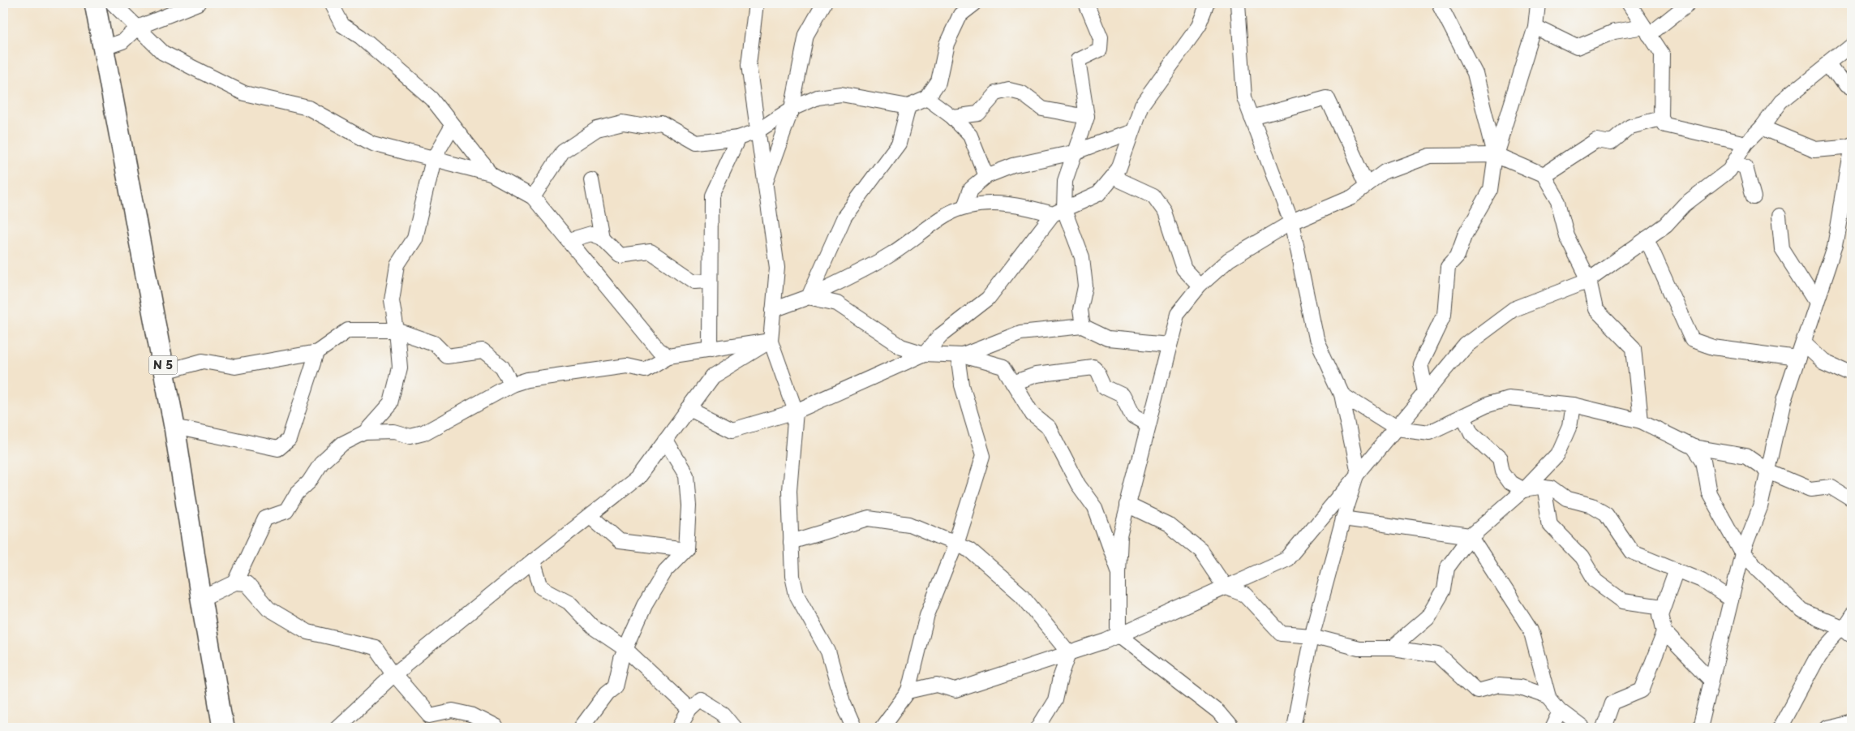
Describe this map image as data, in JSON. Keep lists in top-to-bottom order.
{
  "streets": {
    "highway": ["N 5"]
  }
}
